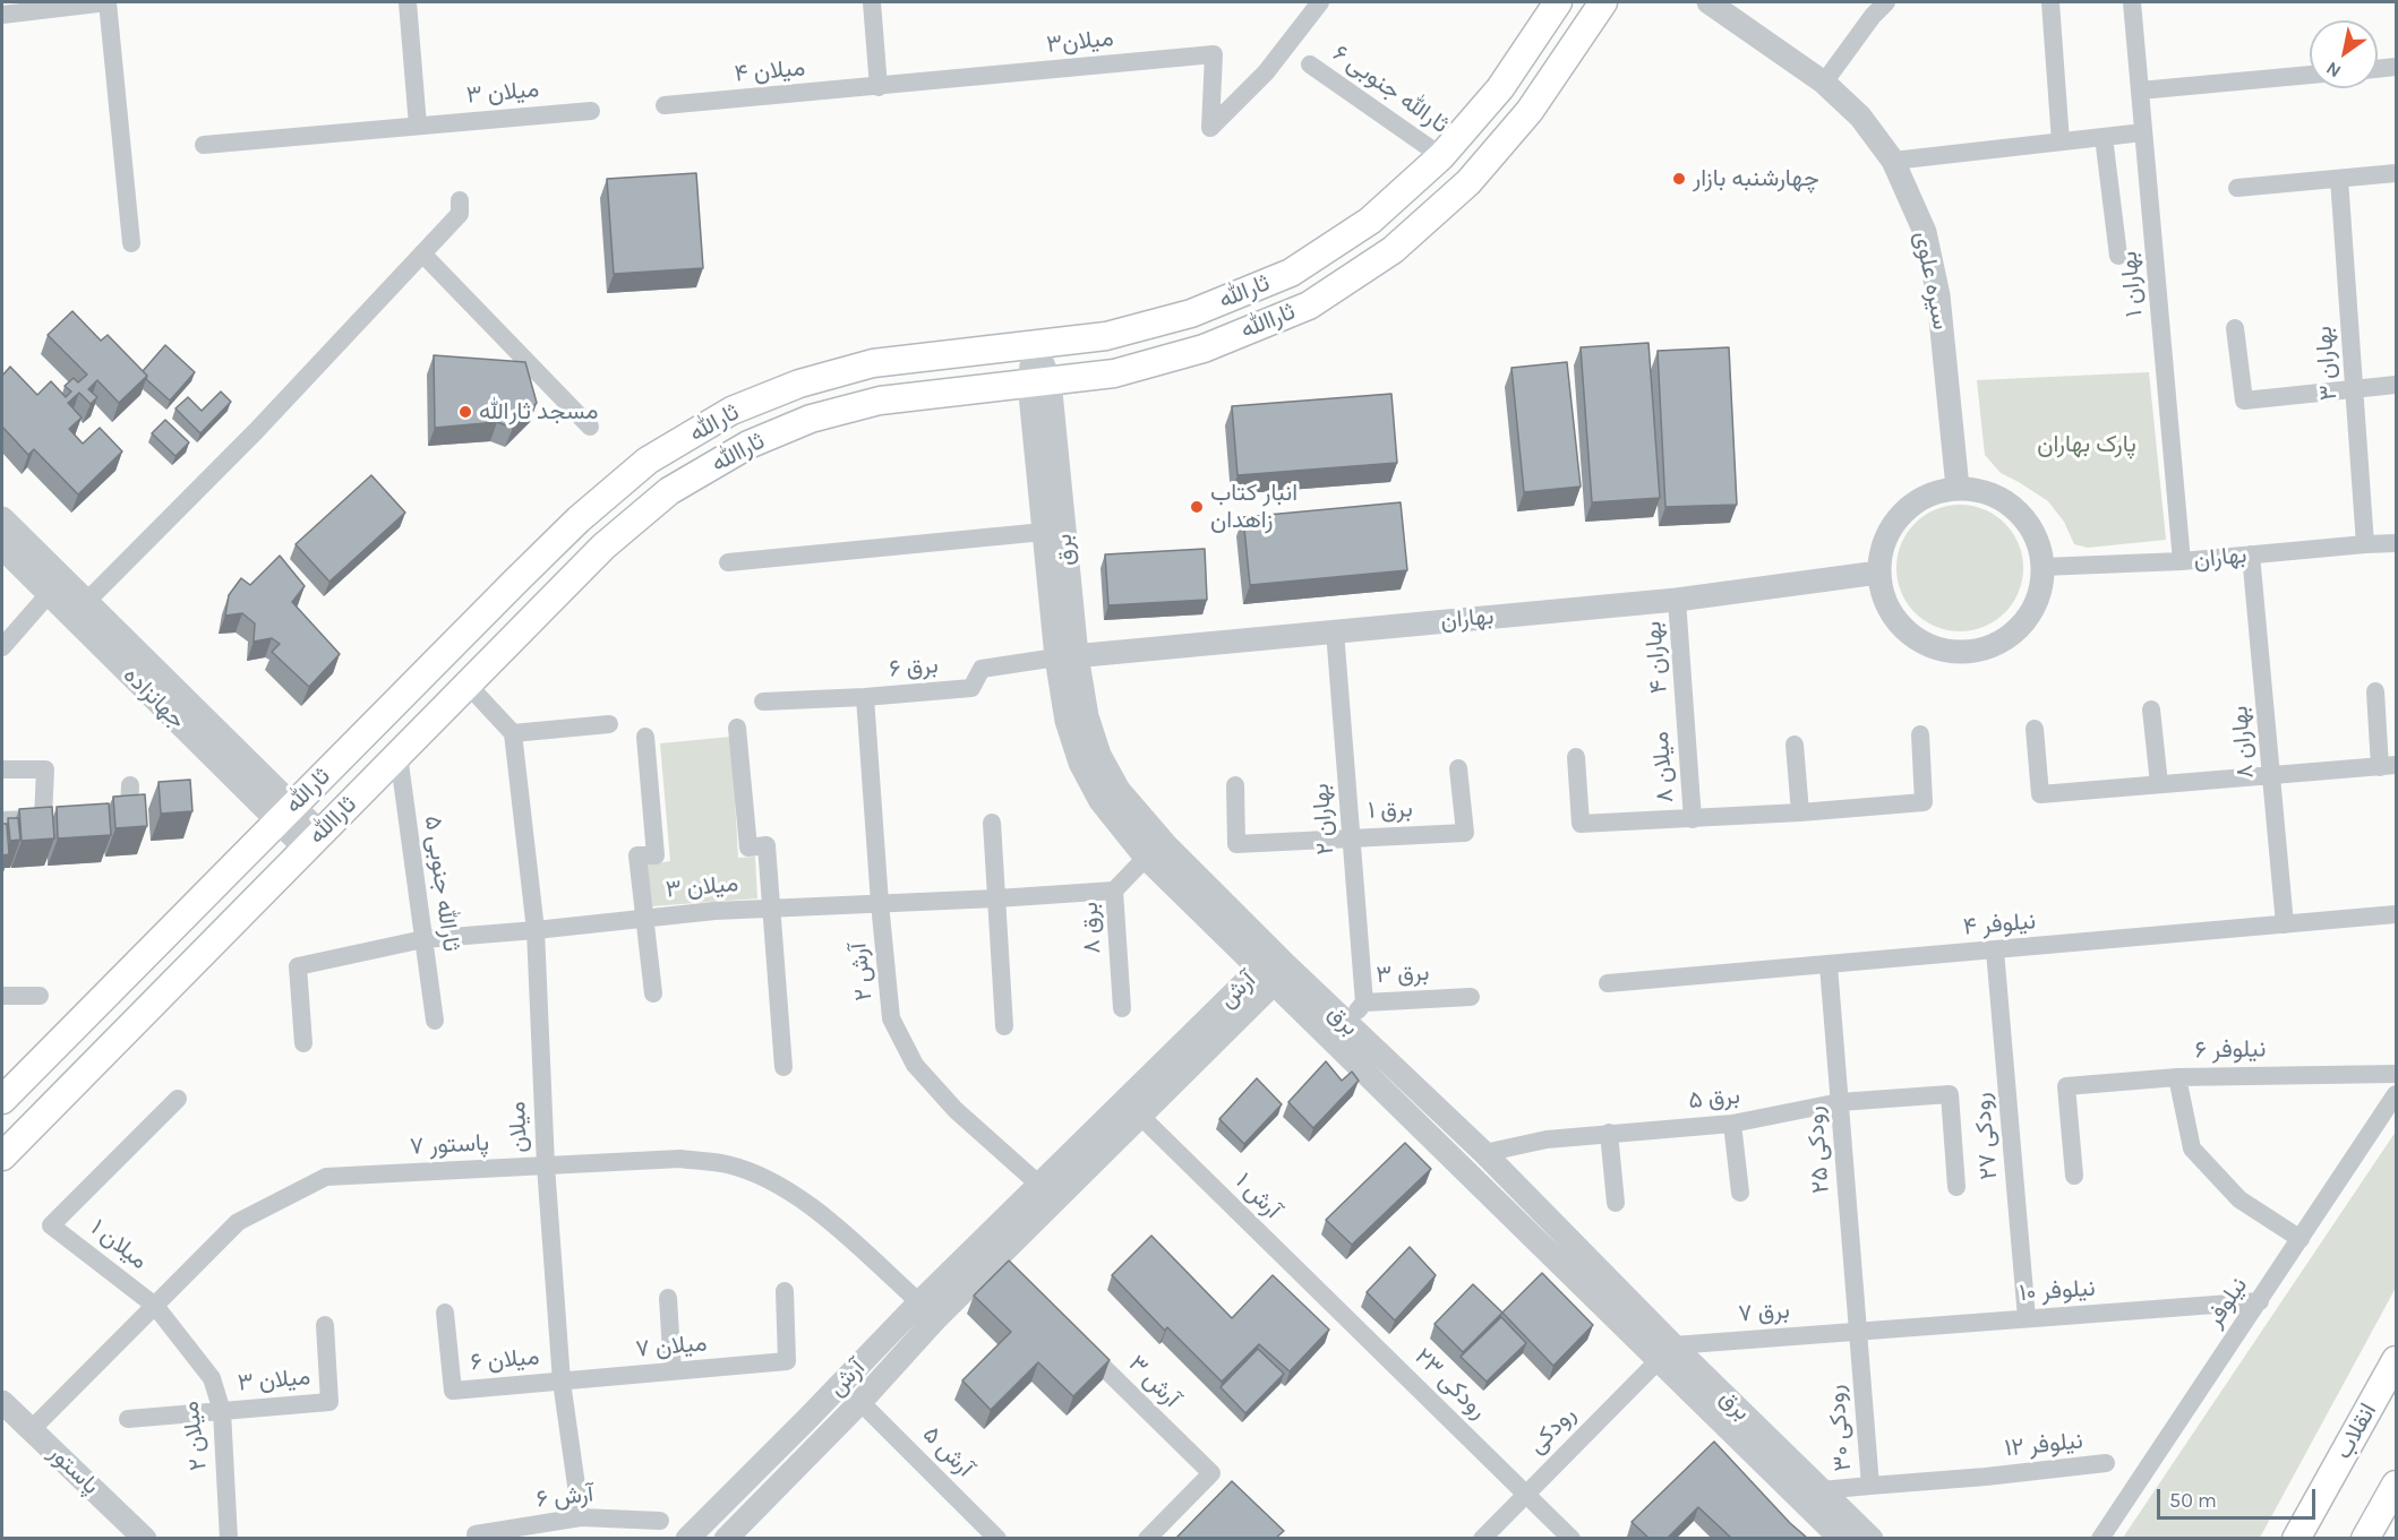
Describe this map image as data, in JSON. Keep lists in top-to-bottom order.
{
  "streets": {
    "main road": ["ثارالله", "ثاراالله", "انقلاب"],
    "street": [
      "میلان۳",
      "میلان ۴",
      "ثارالله جنوبی ۶",
      "میلان ۳",
      "سیره علوی",
      "بهاران ۱",
      "بهاران ۳",
      "برق",
      "بهاران",
      "بهاران ۴",
      "برق ۶",
      "جهانزاده",
      "بهاران ۸",
      "میلان ۸",
      "برق ۱",
      "بهاران ۲",
      "ثارالله جنوبی ۵",
      "نیلوفر ۴",
      "برق ۸",
      "آرش ۲",
      "برق ۳",
      "آرش",
      "نیلوفر ۶",
      "برق ۵",
      "میلان",
      "رودکی ۲۷",
      "پاستور ۷",
      "رودکی ۲۵",
      "آرش ۱",
      "میلان ۱",
      "نیلوفر ۱۰",
      "نیلوفر",
      "برق ۷",
      "میلان ۷",
      "میلان ۶",
      "آرش ۳",
      "رودکی ۲۳",
      "رودکی ۳۰",
      "رودکی",
      "میلان ۲",
      "نیلوفر ۱۲",
      "آرش ۵",
      "پاستور",
      "آرش ۶"
    ]
  },
  "crossings": [
    ["میلان۳", "میلان ۴"],
    ["ثارالله جنوبی ۶", "ثارالله"],
    ["میلان ۳", "ثارالله جنوبی ۵"],
    ["میلان ۳", "برق ۸"],
    ["میلان ۳", "آرش ۲"],
    ["میلان ۳", "میلان"],
    ["میلان ۳", "میلان ۲"],
    ["سیره علوی", "بهاران"],
    ["بهاران ۱", "بهاران"],
    ["ثارالله", "جهانزاده"],
    ["ثاراالله", "برق"],
    ["ثاراالله", "جهانزاده"],
    ["ثاراالله", "ثارالله جنوبی ۵"],
    ["بهاران ۳", "بهاران"],
    ["برق", "بهاران"],
    ["برق", "برق ۶"],
    ["برق", "برق ۸"],
    ["برق", "برق ۳"],
    ["برق", "آرش"],
    ["برق", "برق ۵"],
    ["برق", "برق ۷"],
    ["برق", "رودکی"],
    ["بهاران", "بهاران ۴"],
    ["بهاران", "برق ۶"],
    ["بهاران", "بهاران ۸"],
    ["بهاران", "بهاران ۲"],
    ["بهاران ۴", "میلان ۸"],
    ["برق ۶", "آرش ۲"],
    ["بهاران ۸", "نیلوفر ۴"],
    ["برق ۱", "بهاران ۲"],
    ["بهاران ۲", "برق ۳"],
    ["نیلوفر ۴", "رودکی ۲۷"],
    ["نیلوفر ۴", "رودکی ۲۵"],
    ["آرش ۲", "آرش"],
    ["آرش", "پاستور ۷"],
    ["آرش", "آرش ۱"],
    ["آرش", "آرش ۵"],
    ["برق ۵", "رودکی ۲۵"],
    ["میلان", "پاستور ۷"],
    ["میلان", "میلان ۷"],
    ["میلان", "میلان ۶"],
    ["میلان", "آرش ۶"],
    ["رودکی ۲۷", "نیلوفر ۱۰"],
    ["پاستور ۷", "میلان ۱"],
    ["پاستور ۷", "میلان ۲"],
    ["پاستور ۷", "پاستور"],
    ["رودکی ۲۵", "نیلوفر ۱۰"],
    ["رودکی ۲۵", "برق ۷"],
    ["رودکی ۲۵", "رودکی ۳۰"],
    ["آرش ۱", "رودکی ۲۳"],
    ["میلان ۱", "میلان ۲"],
    ["نیلوفر ۱۰", "نیلوفر"],
    ["نیلوفر ۱۰", "برق ۷"],
    ["نیلوفر ۱۰", "رودکی ۳۰"],
    ["برق ۷", "رودکی ۳۰"],
    ["برق ۷", "رودکی"],
    ["میلان ۷", "میلان ۶"],
    ["رودکی ۲۳", "رودکی"],
    ["رودکی ۳۰", "نیلوفر ۱۲"]
  ],
  "parks": ["پارک بهاران"],
  "places": ["چهارشنبه بازار", "مسجد ثارالله", "انبار کتاب زاهدان"],
  "scale_bar": "50 m",
  "north": "bottom left"
}
